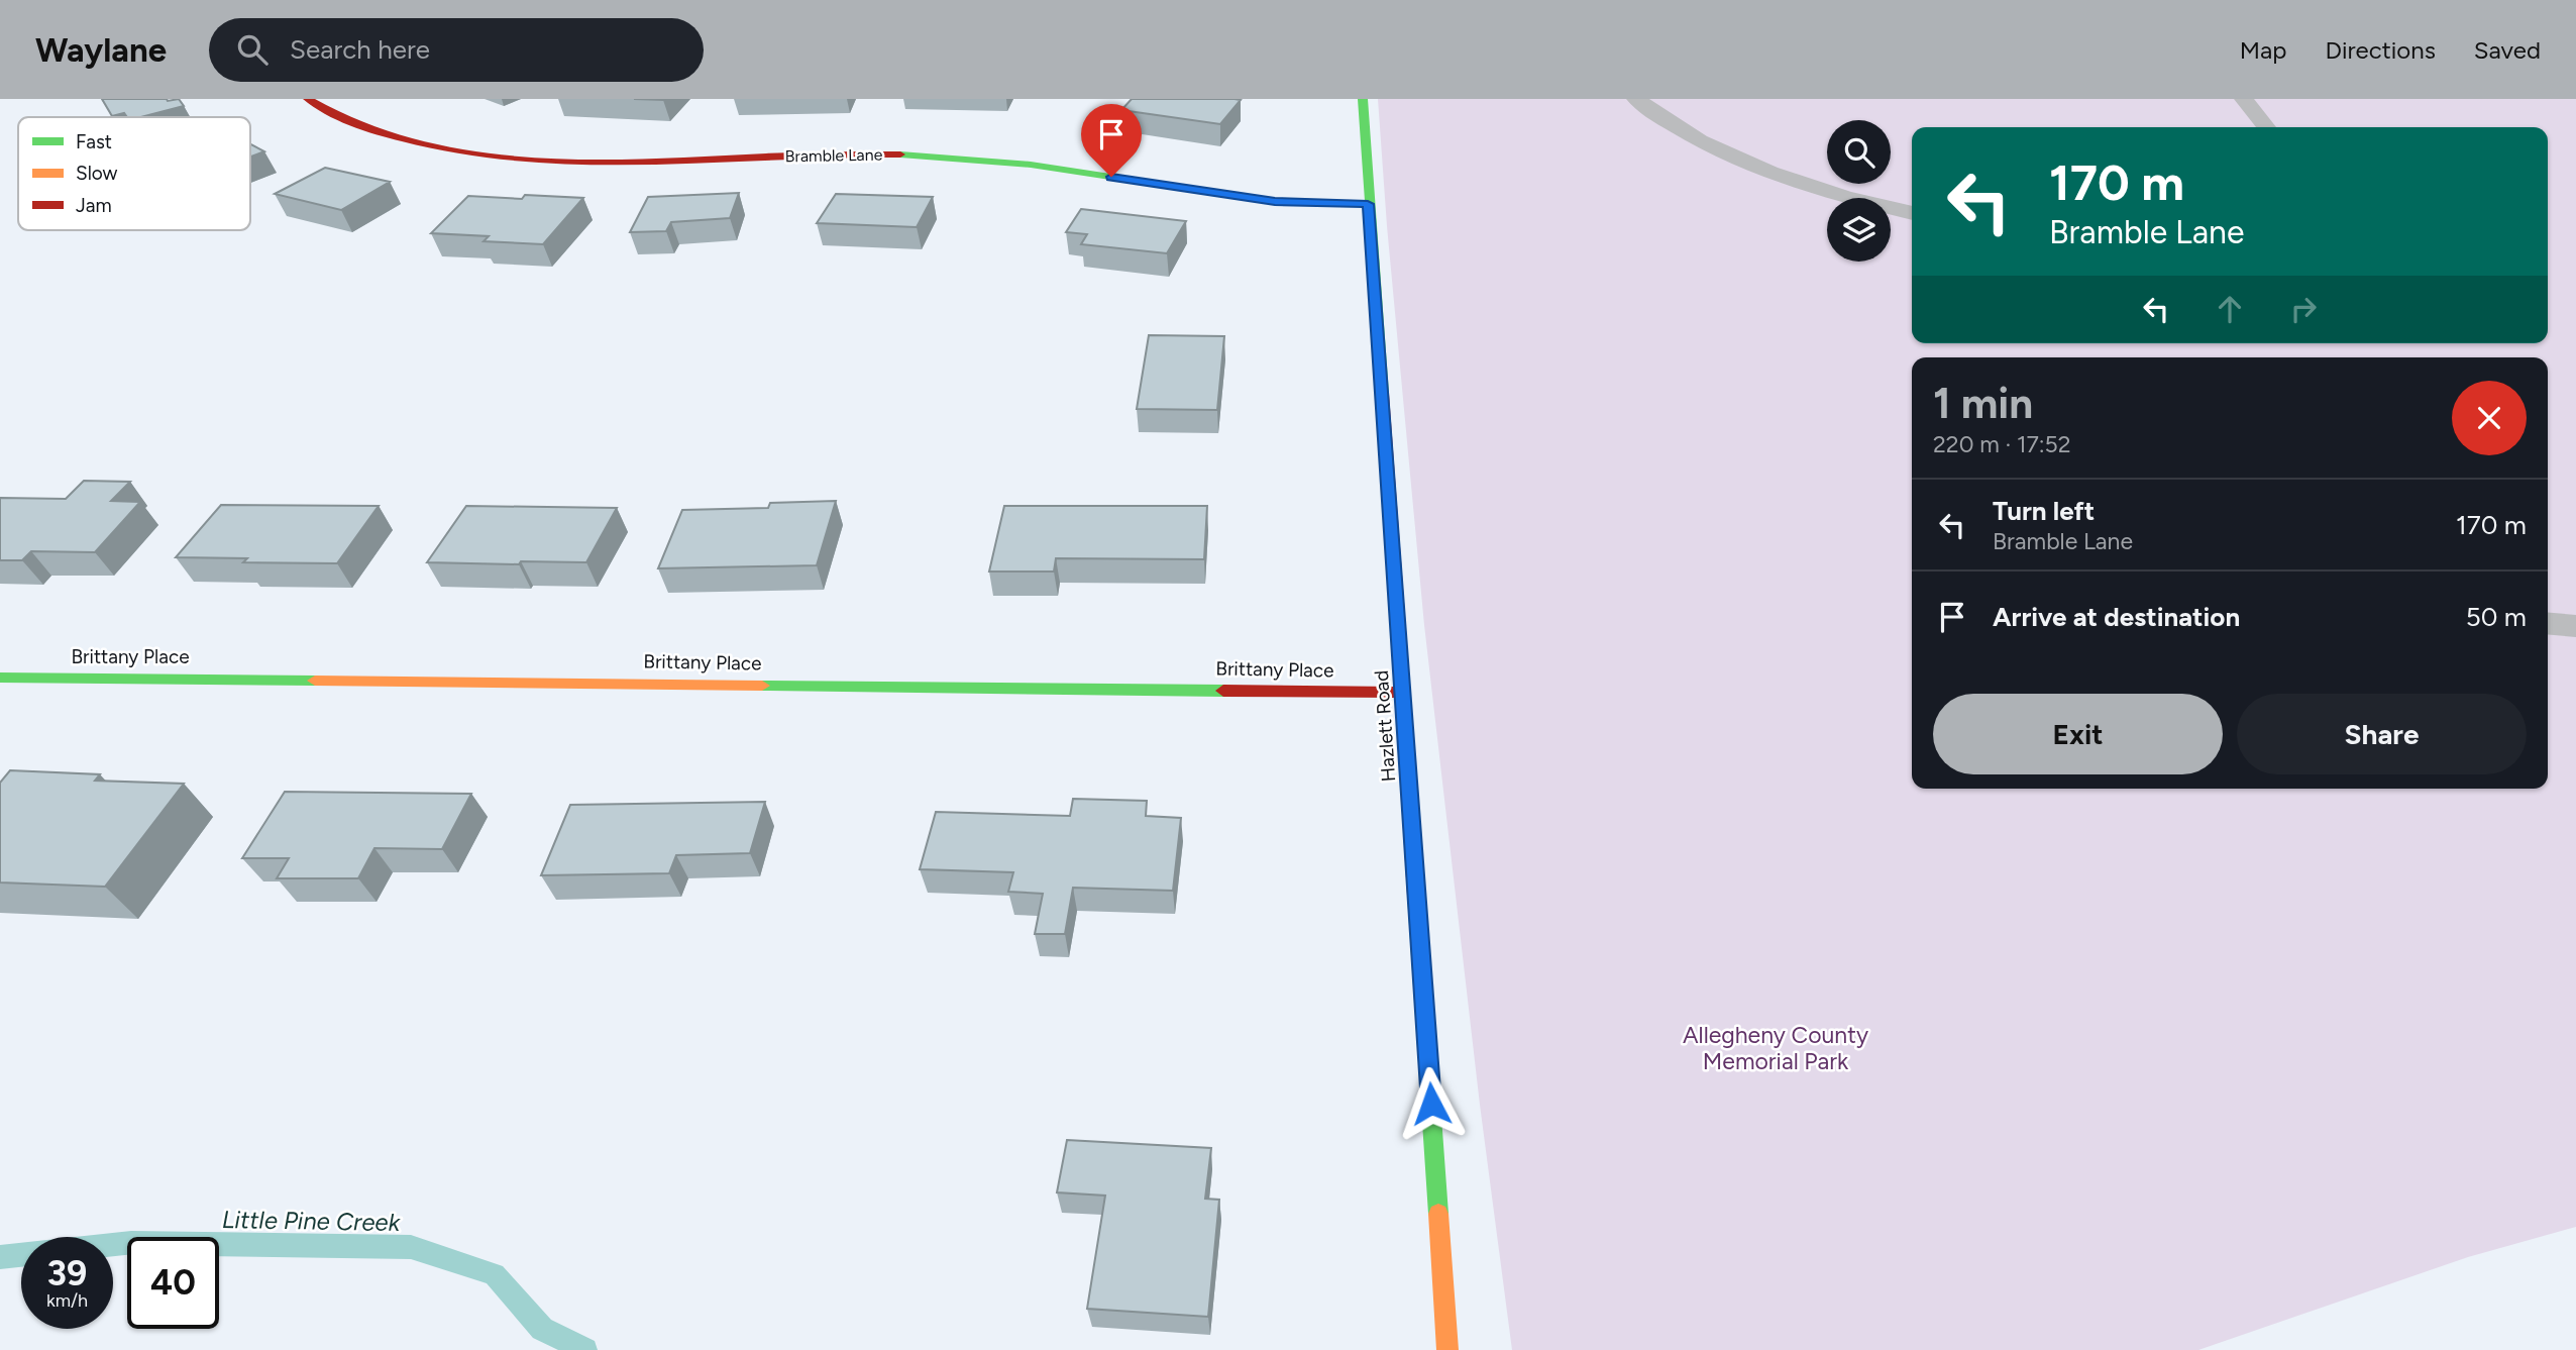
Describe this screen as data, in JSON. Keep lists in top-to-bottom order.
{
  "streets": {
    "street": ["Bramble Lane", "Brittany Place", "Hazlett Road"]
  },
  "crossings": [
    ["Bramble Lane", "Hazlett Road"],
    ["Brittany Place", "Hazlett Road"]
  ],
  "water": ["Little Pine Creek"],
  "parks": ["Allegheny County Memorial Park"],
  "legend": ["Fast", "Slow", "Jam"],
  "page": {
    "header": "Waylane",
    "search": "Search here",
    "nav": ["Map", "Directions", "Saved"],
    "turn": ["170 m", "Bramble Lane"],
    "heading": ["1 min", "220 m · 17:52"],
    "list": [
      {
        "name": "Turn left",
        "note": "Bramble Lane",
        "value": "170 m"
      },
      {
        "name": "Arrive at destination",
        "value": "50 m"
      }
    ],
    "buttons": ["Exit", "Share"],
    "speed": "39 km/h",
    "limit": "40"
  }
}
